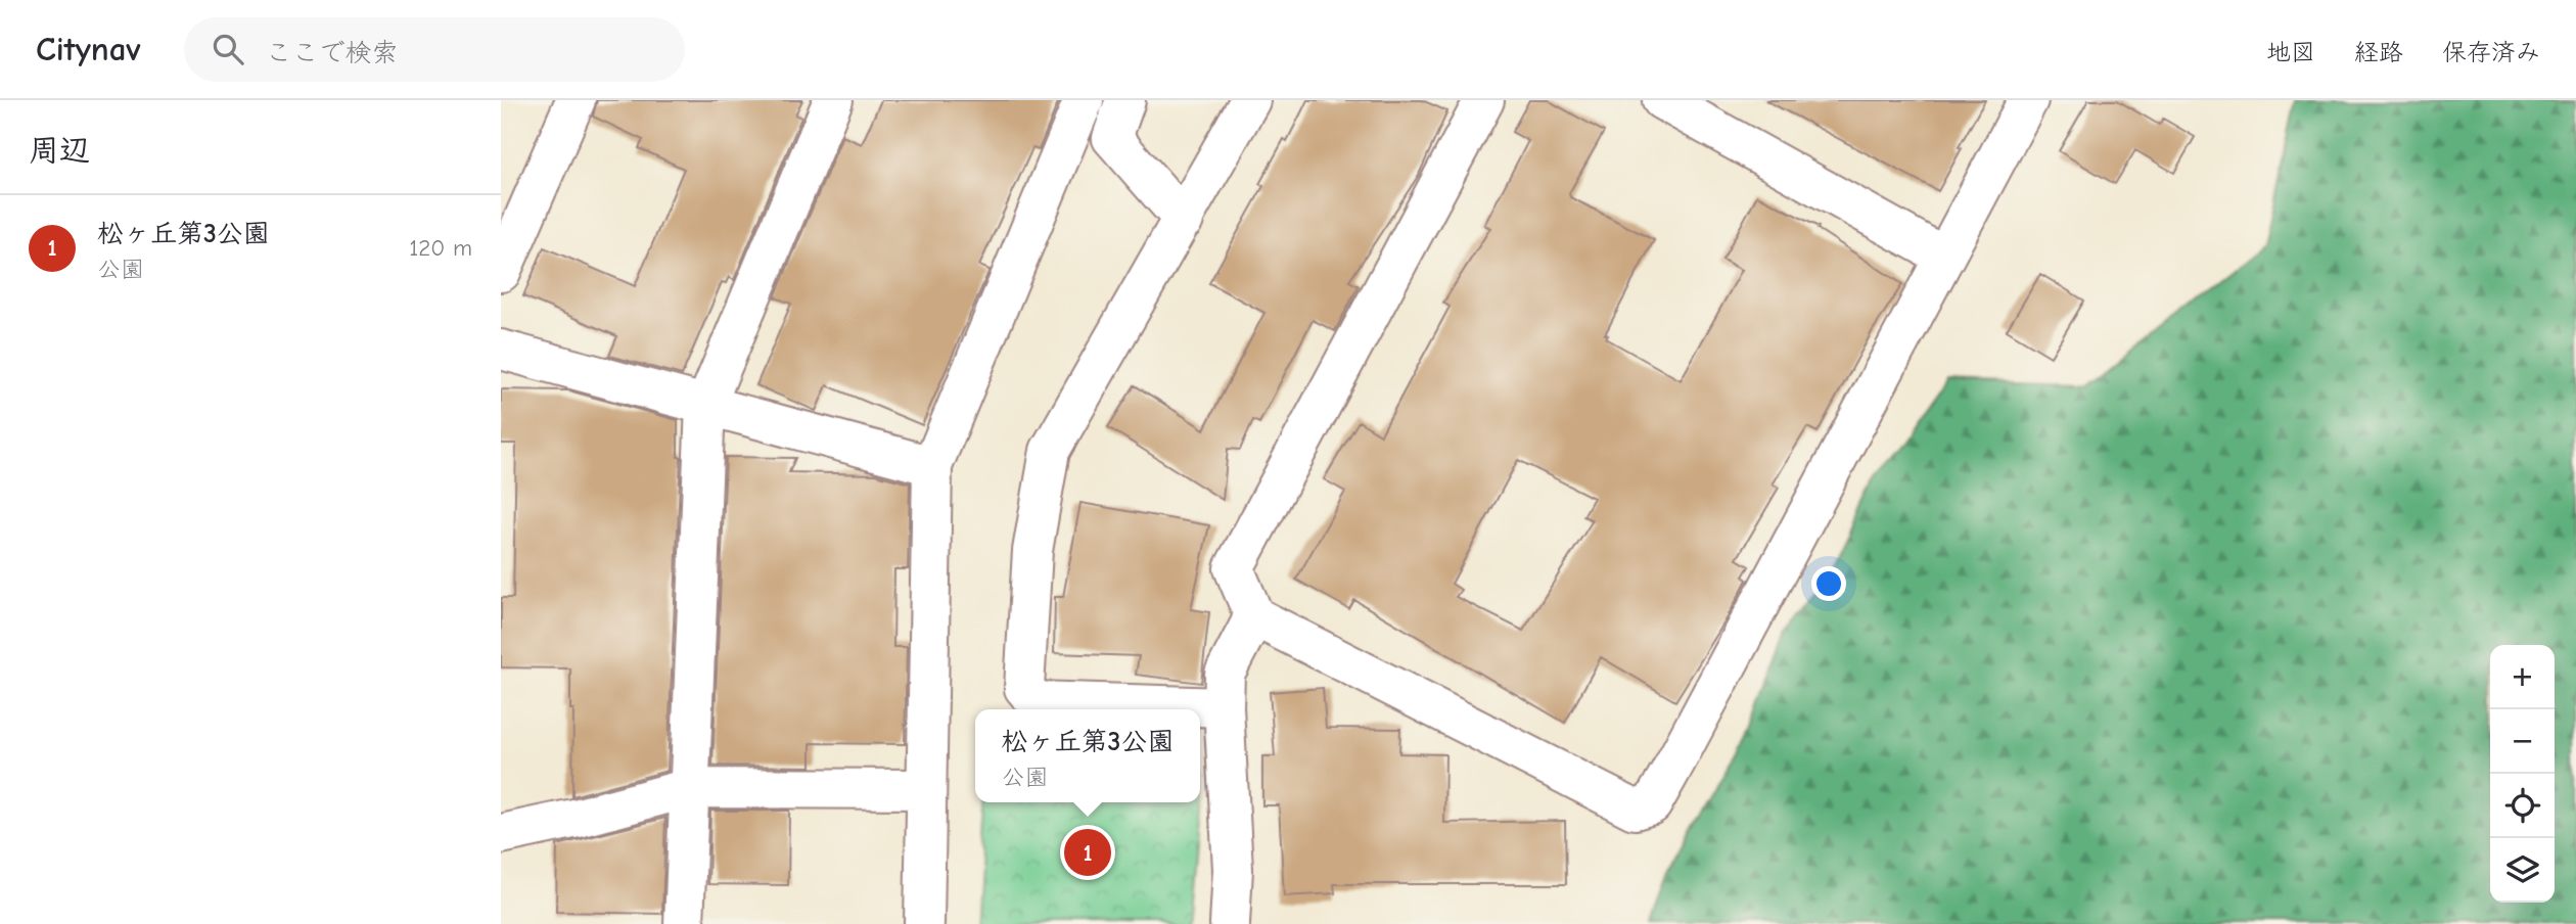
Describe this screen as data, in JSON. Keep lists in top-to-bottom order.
{
  "page": {
    "header": "Citynav",
    "search": "ここで検索",
    "nav": ["地図", "経路", "保存済み"],
    "heading": "周辺",
    "list": [
      {
        "mark": "1",
        "name": "松ヶ丘第3公園",
        "note": "公園",
        "value": "120 m"
      }
    ],
    "map_buttons": ["+", "−"],
    "popup": ["松ヶ丘第3公園", "公園"],
    "pins": "1"
  }
}
